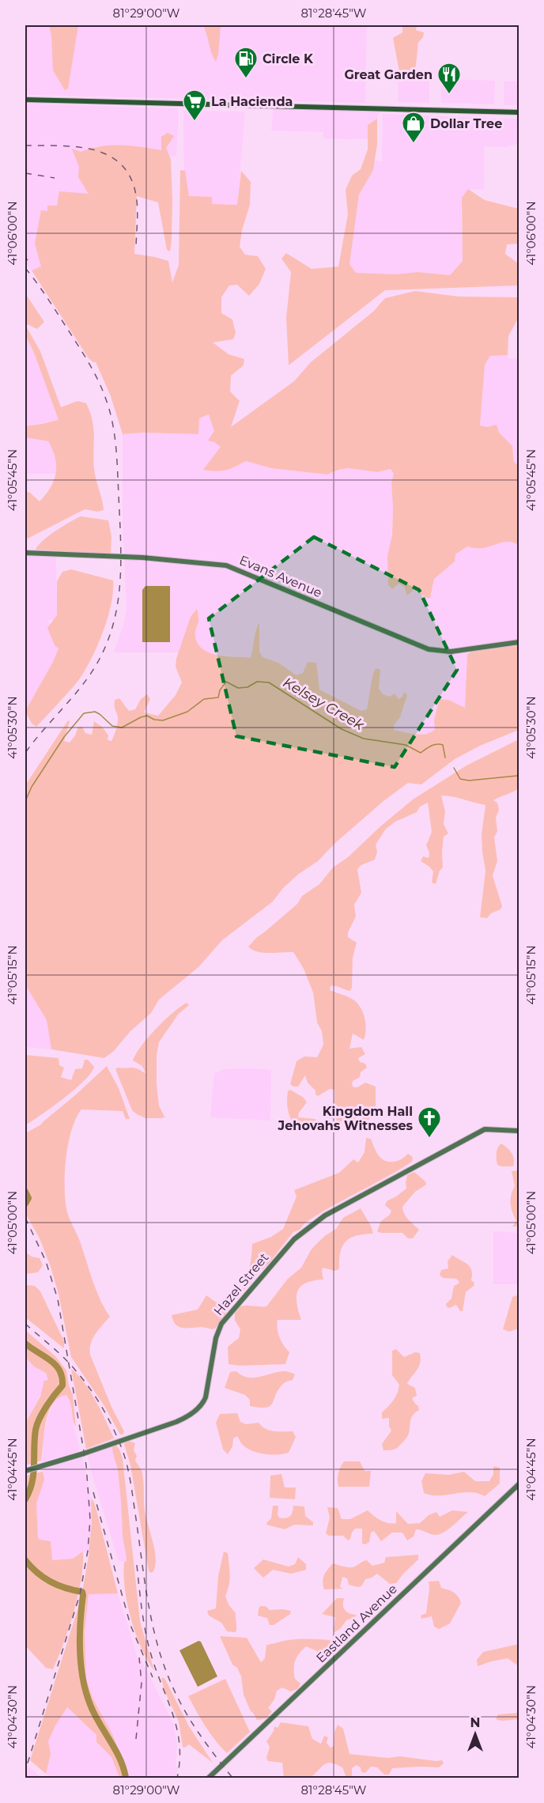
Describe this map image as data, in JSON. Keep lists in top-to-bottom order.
{
  "streets": {
    "street": ["Evans Avenue", "Hazel Street", "Eastland Avenue"]
  },
  "water": ["Kelsey Creek"],
  "places": {
    "fuel station": ["Circle K"],
    "restaurant": ["Great Garden"],
    "supermarket": ["La Hacienda"],
    "shop": ["Dollar Tree"],
    "church": ["Kingdom Hall Jehovahs Witnesses"]
  },
  "north": "top",
  "coordinates": [
    "81°29'00\"W",
    "81°28'45\"W",
    "41°06'00\"N",
    "41°05'45\"N",
    "41°05'30\"N",
    "41°05'15\"N",
    "41°05'00\"N",
    "41°04'45\"N",
    "41°04'30\"N"
  ]
}
